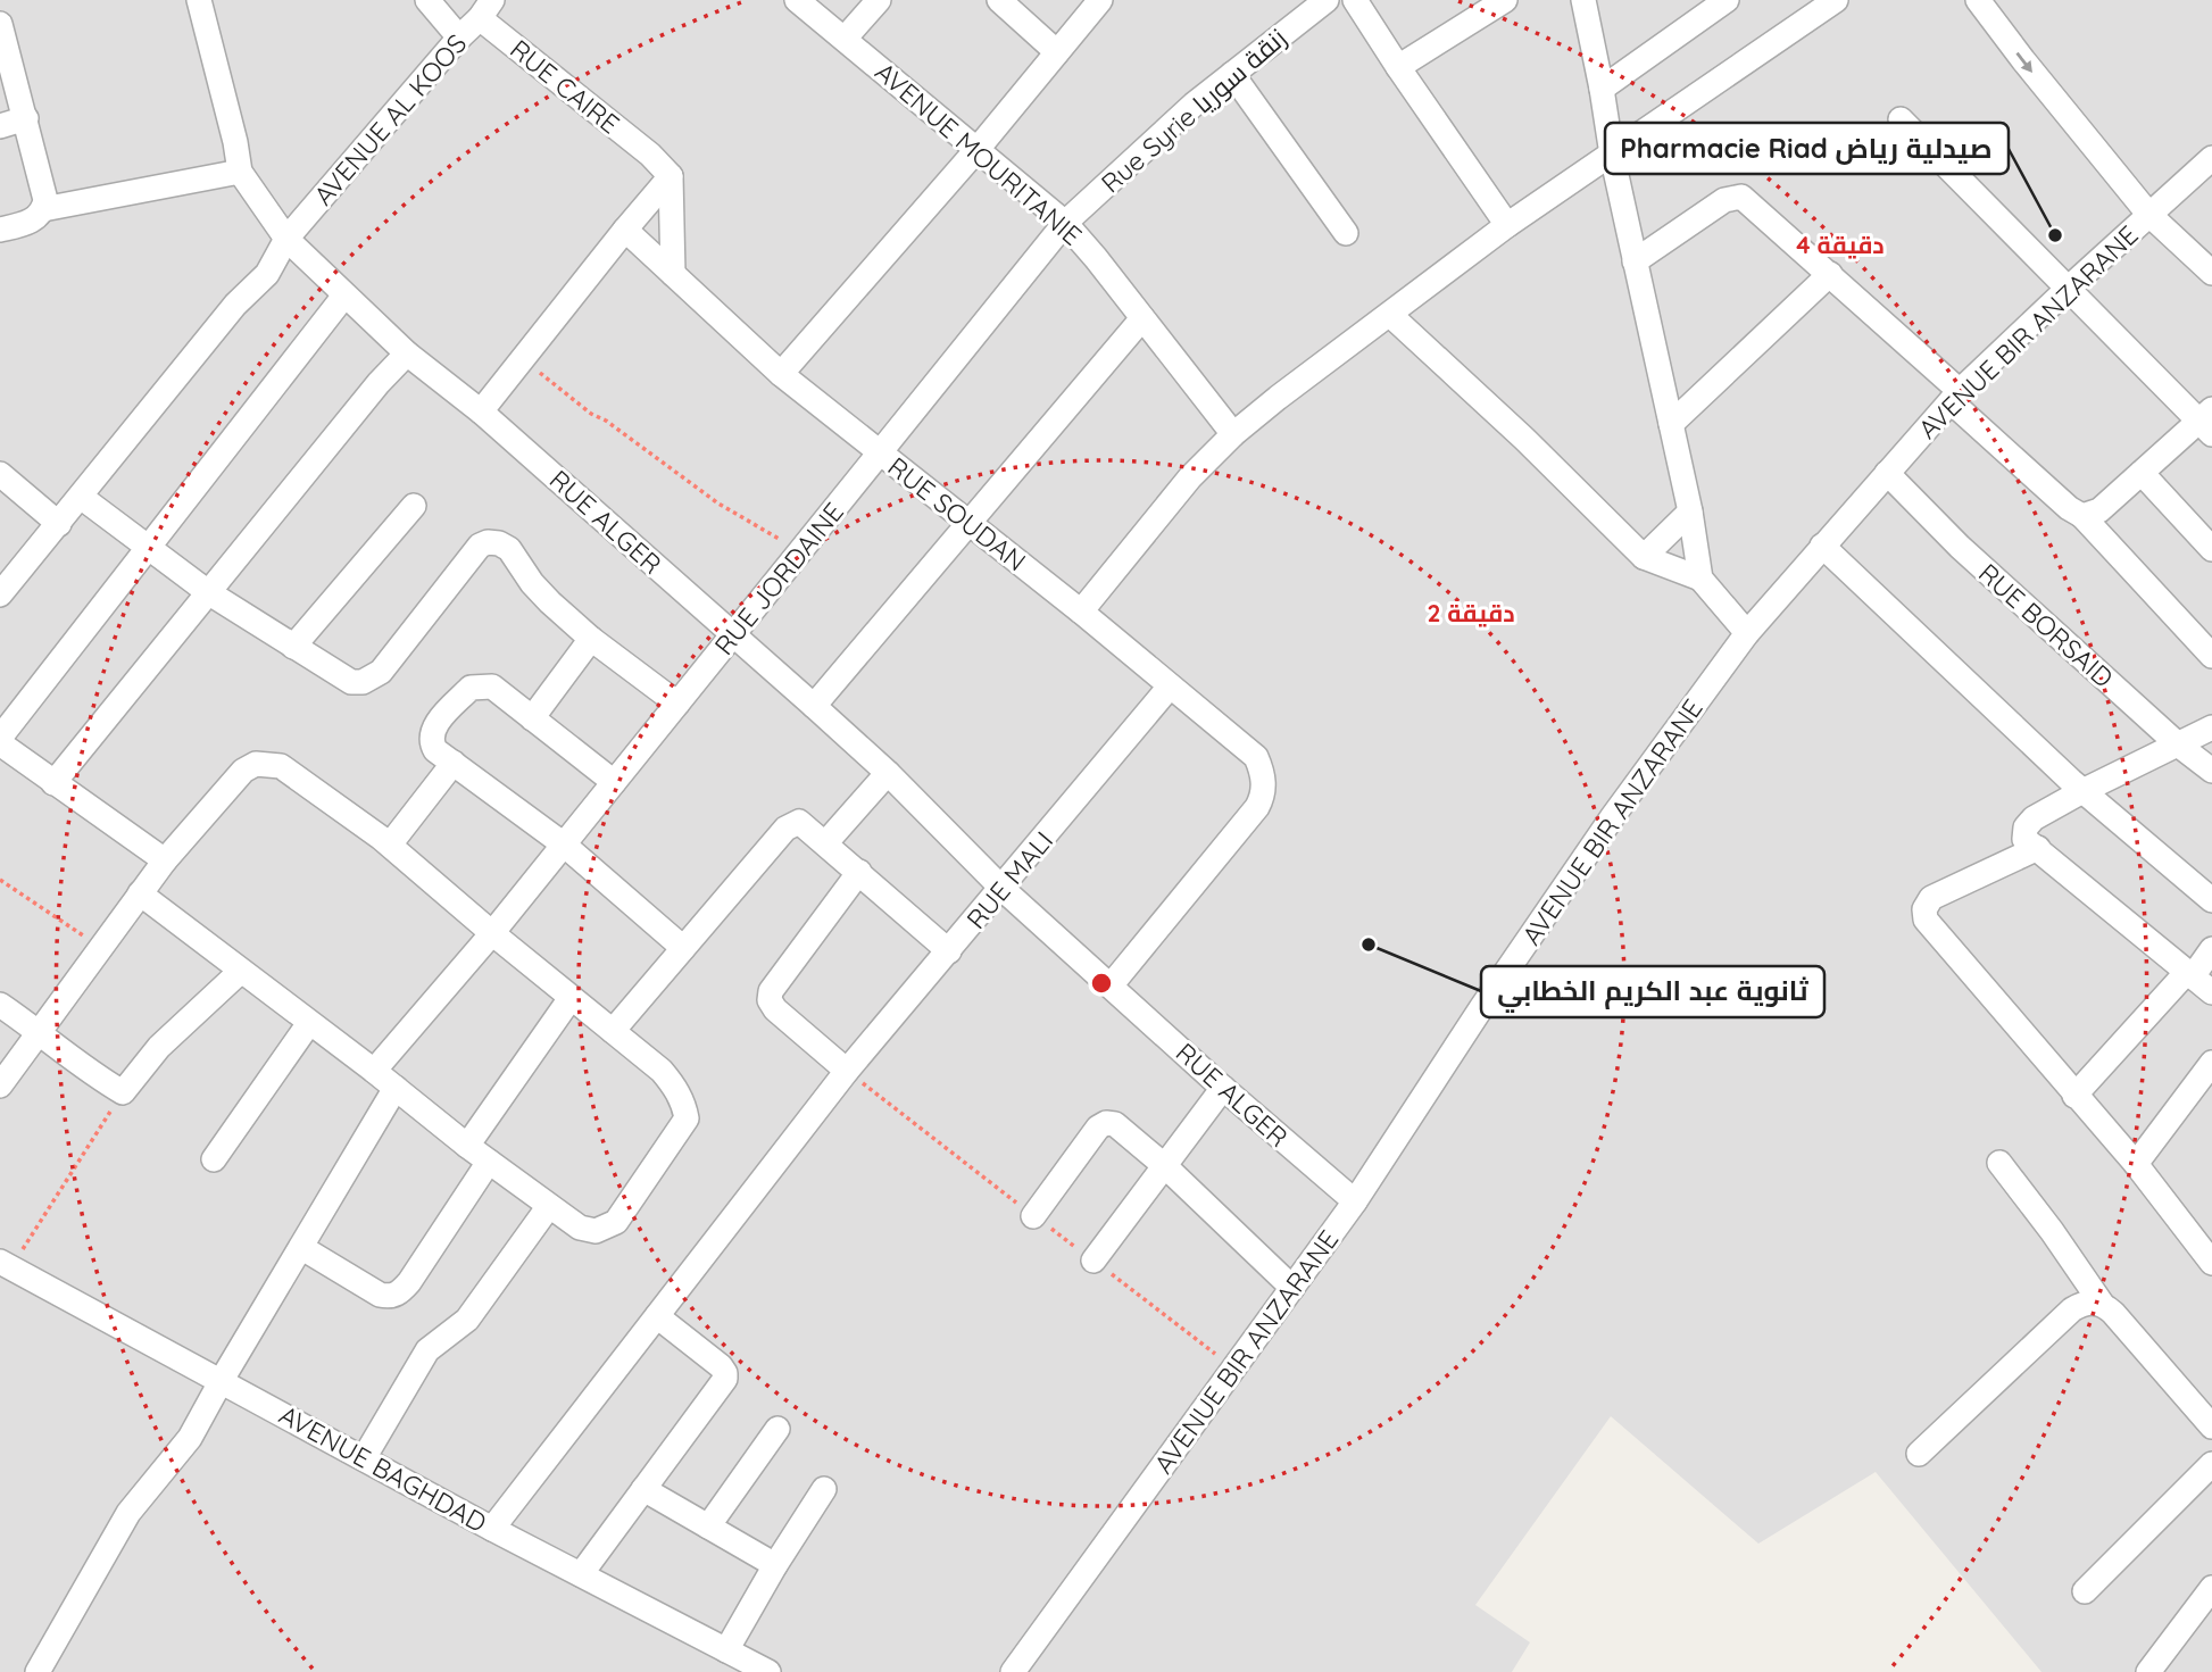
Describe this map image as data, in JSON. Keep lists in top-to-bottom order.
{
  "streets": {
    "street": [
      "RUE CAIRE",
      "Rue Syrie زنقة سوريا",
      "AVENUE AL KOOS",
      "AVENUE MOURITANIE",
      "AVENUE BIR ANZARANE",
      "RUE SOUDAN",
      "RUE ALGER",
      "RUE JORDAINE",
      "RUE BORSAID",
      "RUE MALI",
      "AVENUE BAGHDAD"
    ]
  },
  "crossings": [
    ["RUE CAIRE", "AVENUE AL KOOS"],
    ["Rue Syrie زنقة سوريا", "AVENUE MOURITANIE"],
    ["Rue Syrie زنقة سوريا", "RUE JORDAINE"],
    ["AVENUE AL KOOS", "RUE ALGER"],
    ["AVENUE MOURITANIE", "RUE JORDAINE"],
    ["AVENUE BIR ANZARANE", "RUE ALGER"],
    ["AVENUE BIR ANZARANE", "RUE BORSAID"],
    ["RUE SOUDAN", "RUE ALGER"],
    ["RUE SOUDAN", "RUE JORDAINE"],
    ["RUE SOUDAN", "RUE MALI"],
    ["RUE ALGER", "RUE JORDAINE"],
    ["RUE ALGER", "RUE MALI"],
    ["RUE MALI", "AVENUE BAGHDAD"]
  ],
  "places": ["Pharmacie Riad صيدلية رياض", "ثانوية عبد الكريم الخطابي"],
  "rings": ["4 دقيقة", "2 دقيقة"]
}
